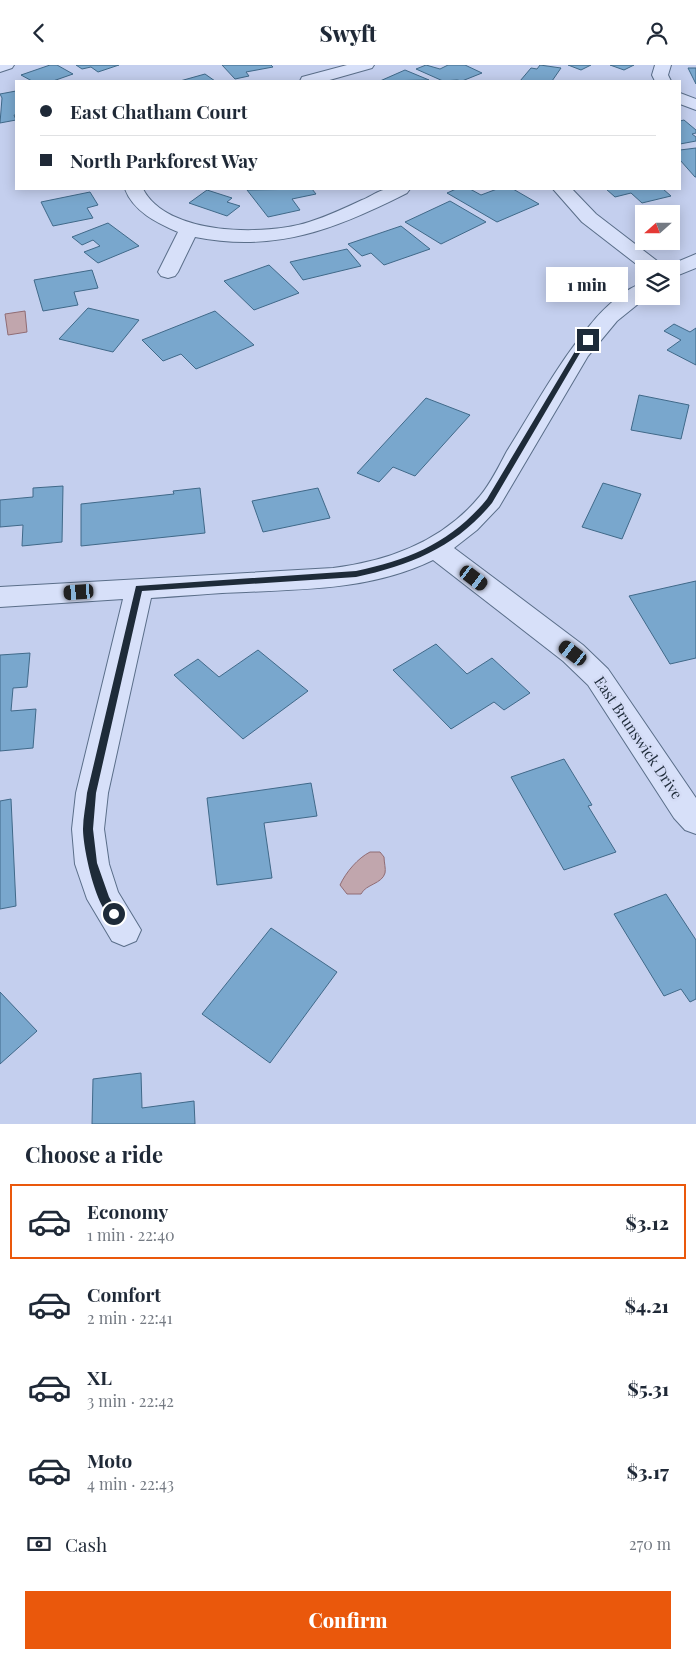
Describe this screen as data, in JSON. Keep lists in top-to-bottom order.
{
  "streets": {
    "street": ["East Brunswick Drive"]
  },
  "north": "left",
  "page": {
    "header": "Swyft",
    "banner": ["East Chatham Court", "North Parkforest Way"],
    "bubble": "1 min",
    "heading": "Choose a ride",
    "list": [
      {
        "name": "Economy",
        "note": "1 min · 22:40",
        "value": "$3.12"
      },
      {
        "name": "Comfort",
        "note": "2 min · 22:41",
        "value": "$4.21"
      },
      {
        "name": "XL",
        "note": "3 min · 22:42",
        "value": "$5.31"
      },
      {
        "name": "Moto",
        "note": "4 min · 22:43",
        "value": "$3.17"
      }
    ],
    "pay": ["Cash", "270 m"],
    "buttons": "Confirm"
  }
}
